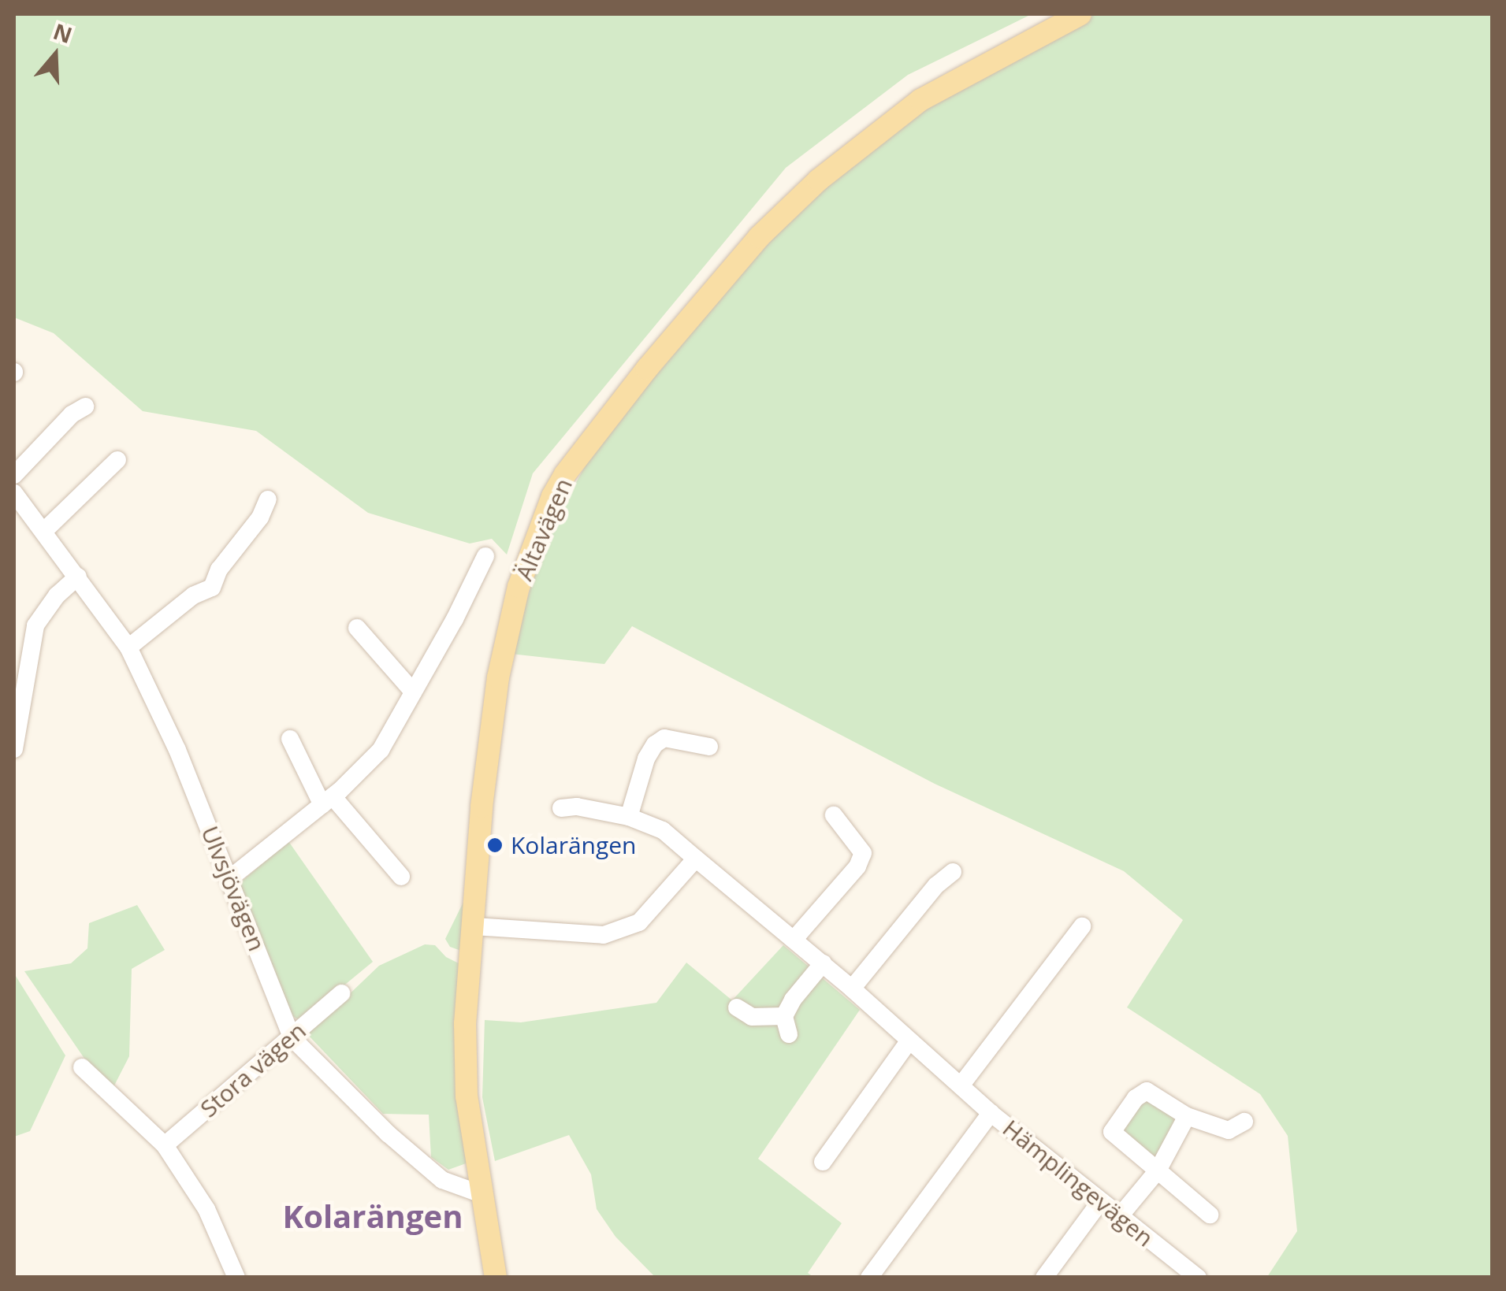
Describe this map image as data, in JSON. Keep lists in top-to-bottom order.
{
  "streets": {
    "main road": ["Ältavägen"],
    "street": ["Ulvsjövägen", "Stora vägen", "Hämplingevägen"]
  },
  "crossings": [
    ["Ältavägen", "Ulvsjövägen"],
    ["Ulvsjövägen", "Stora vägen"]
  ],
  "districts": ["Kolarängen"],
  "places": ["Kolarängen"],
  "north": "top"
}
